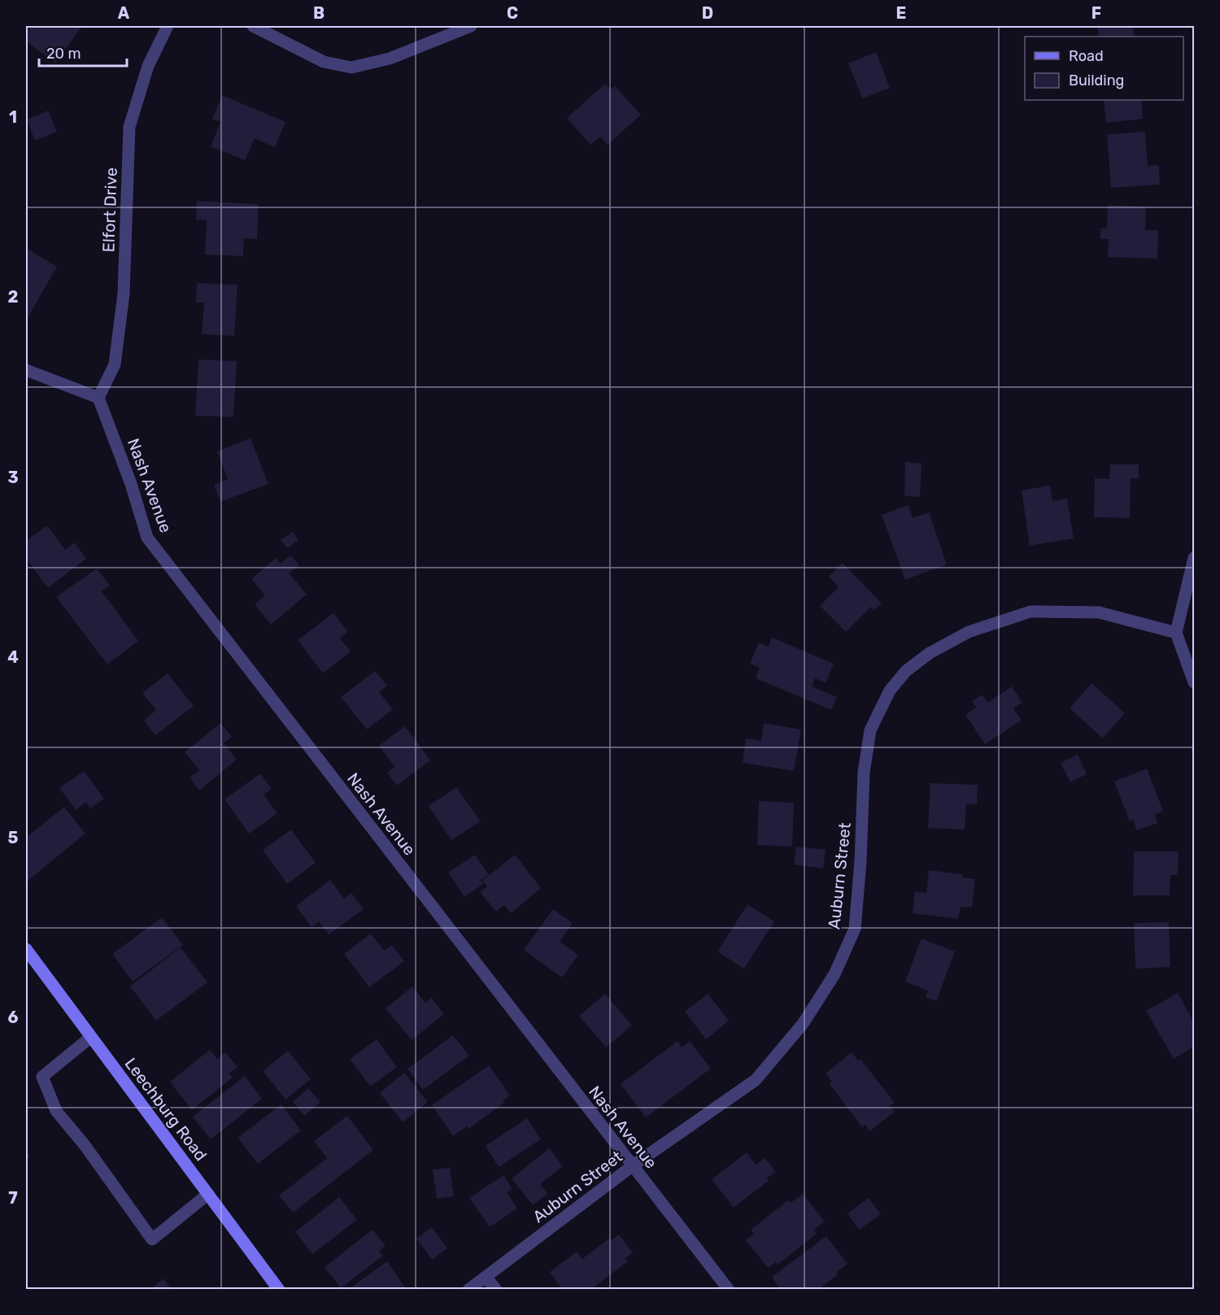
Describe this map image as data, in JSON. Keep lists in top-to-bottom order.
{
  "streets": {
    "street": [
      "Elfort Drive",
      "Nash Avenue",
      "Auburn Street",
      "Leechburg Road"
    ]
  },
  "crossings": [
    ["Elfort Drive", "Nash Avenue"],
    ["Nash Avenue", "Auburn Street"]
  ],
  "legend": ["Road", "Building"],
  "scale_bar": "20 m",
  "grid": {
    "columns": [
      "A",
      "B",
      "C",
      "D",
      "E",
      "F"
    ],
    "rows": [
      "1",
      "2",
      "3",
      "4",
      "5",
      "6",
      "7"
    ]
  }
}
